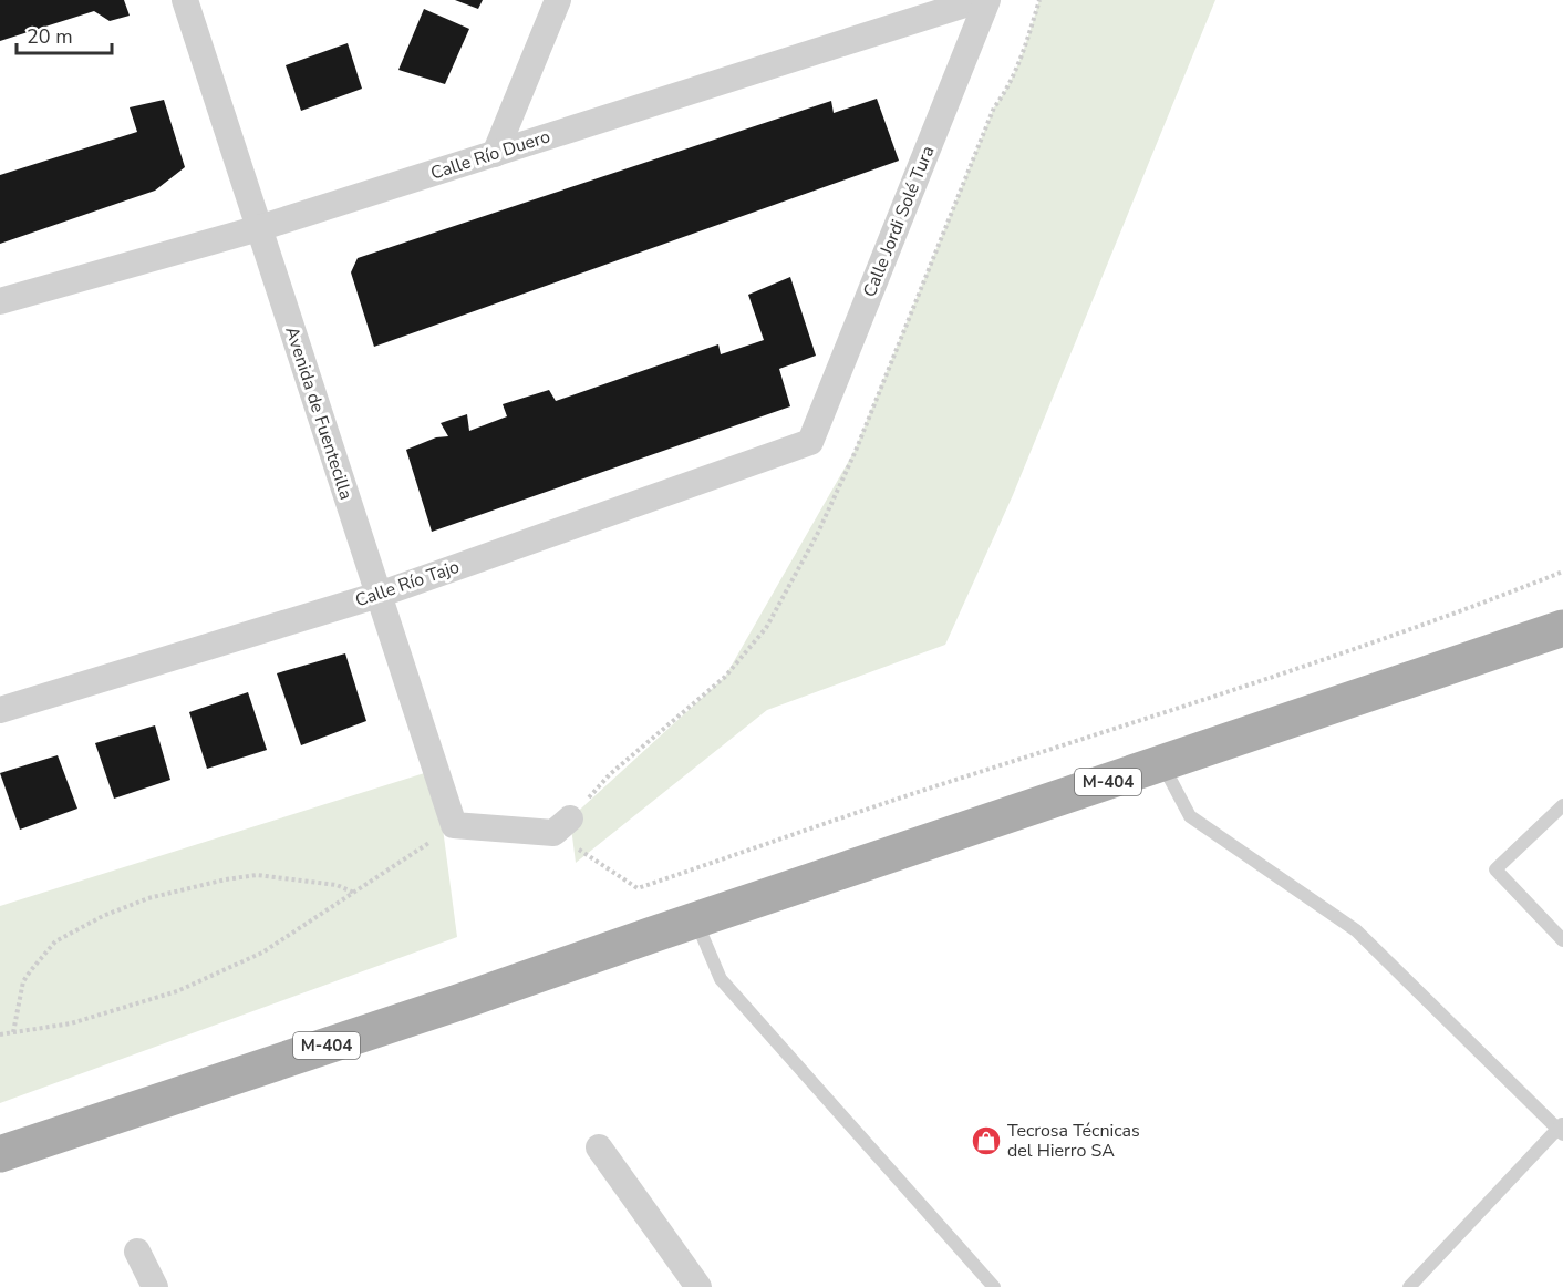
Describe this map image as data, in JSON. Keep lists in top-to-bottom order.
{
  "streets": {
    "main road": ["M-404"],
    "street": [
      "Calle Río Duero",
      "Calle Jordi Solé Tura",
      "Avenida de Fuentecilla",
      "Calle Río Tajo"
    ]
  },
  "crossings": [
    ["Calle Río Duero", "Avenida de Fuentecilla"],
    ["Calle Jordi Solé Tura", "Calle Río Tajo"],
    ["Avenida de Fuentecilla", "Calle Río Tajo"]
  ],
  "places": {
    "shop": ["Tecrosa Técnicas del Hierro SA"]
  },
  "scale_bar": "20 m"
}
